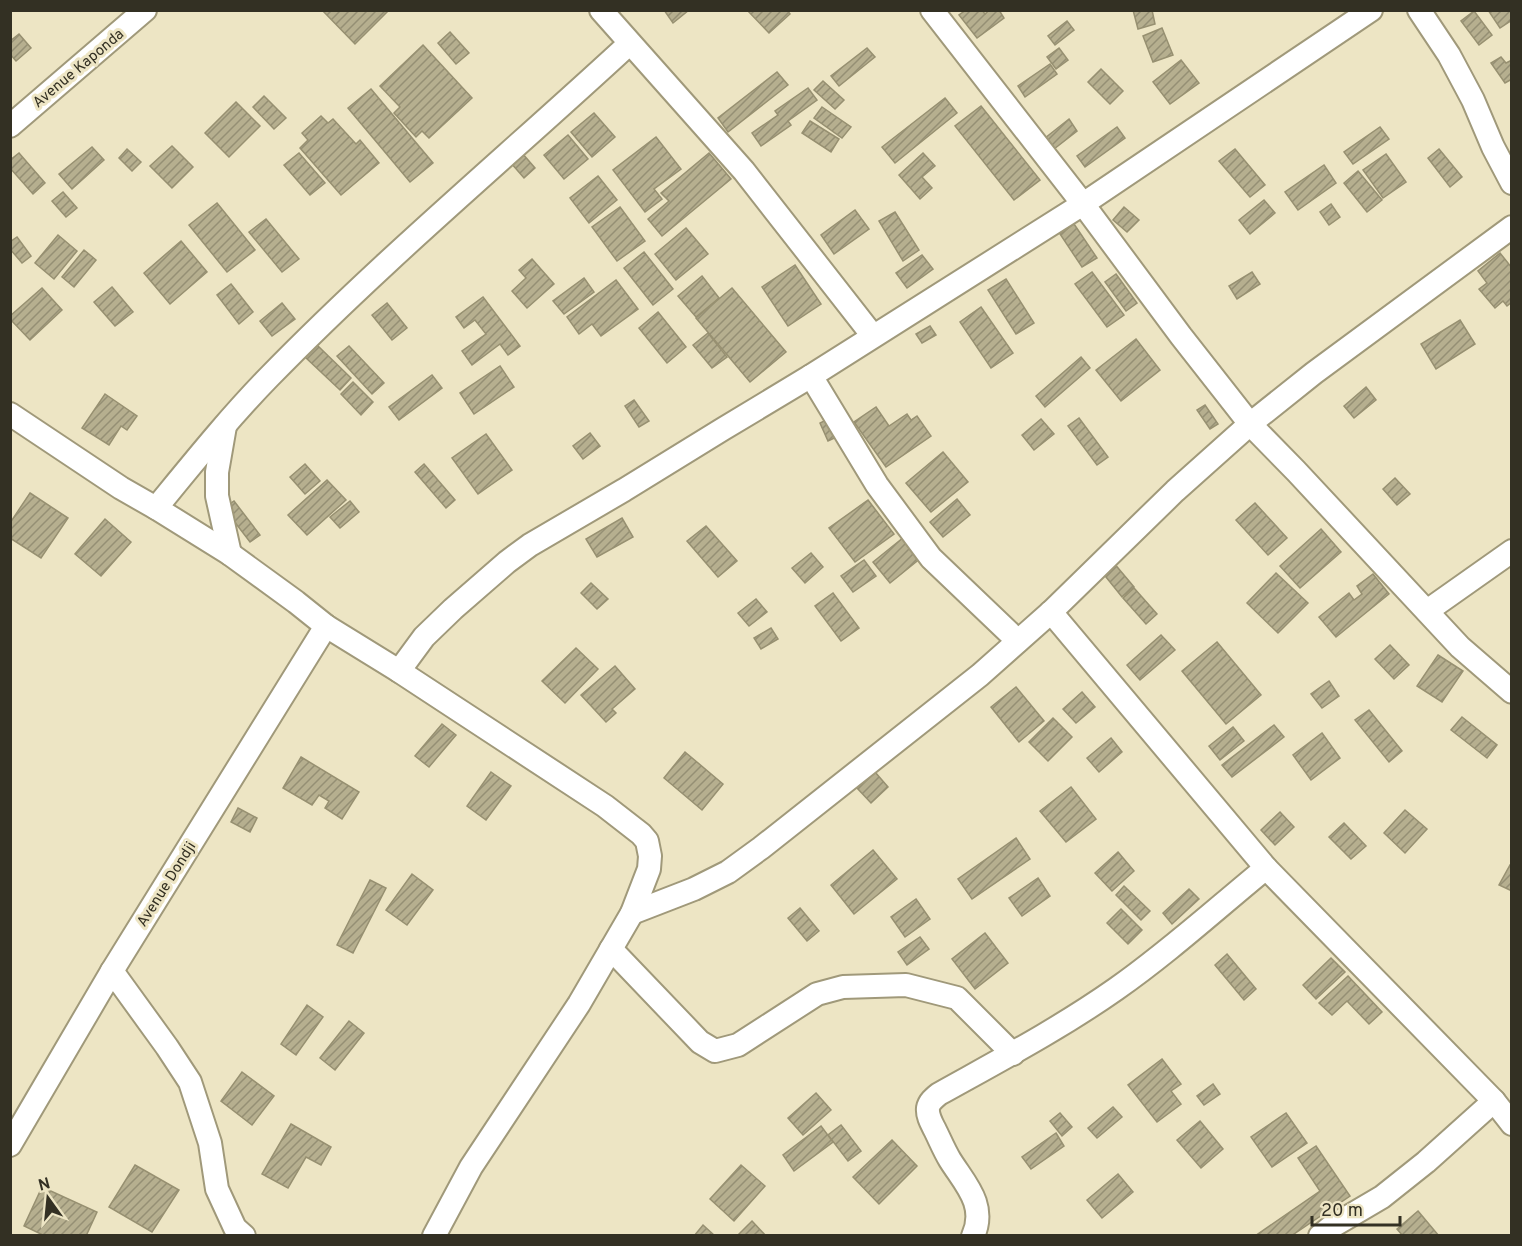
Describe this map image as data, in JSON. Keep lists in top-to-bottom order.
{
  "streets": {
    "street": ["Avenue Kaponda", "Avenue Dondji"]
  },
  "scale_bar": "20 m",
  "north": "top"
}
